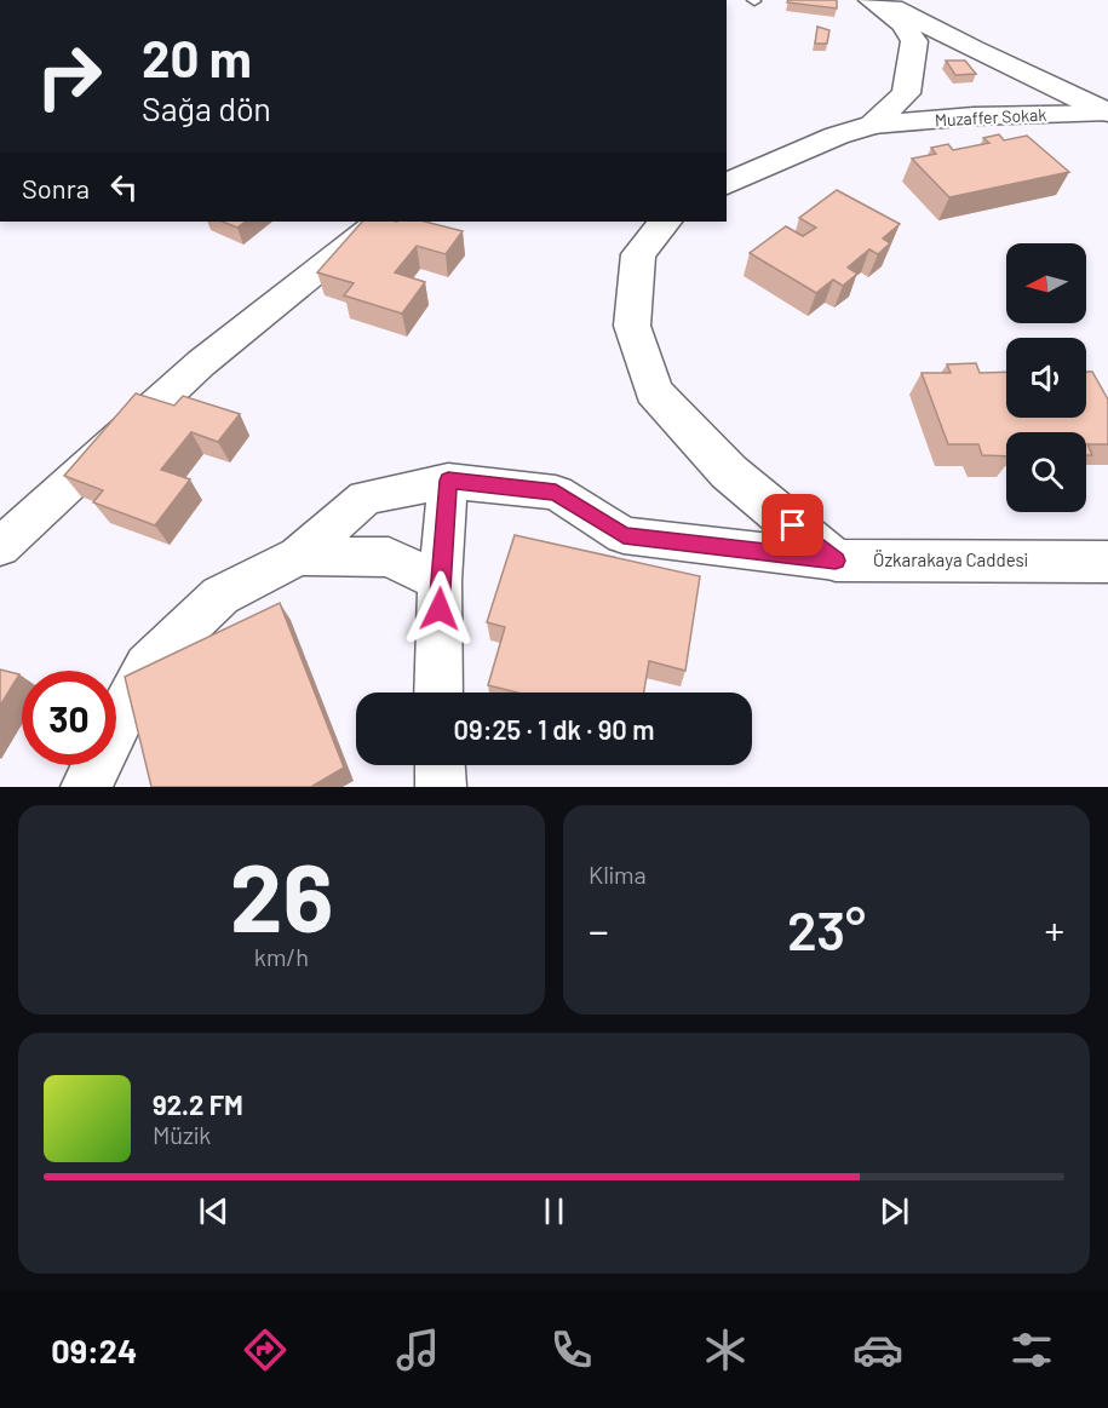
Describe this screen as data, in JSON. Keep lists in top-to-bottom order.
{
  "streets": {
    "street": ["Muzaffer Sokak", "Özkarakaya Caddesi"]
  },
  "north": "left",
  "page": {
    "turn": ["20 m", "Sağa dön"],
    "then": "Sonra",
    "limit": "30",
    "trip": "09:25 · 1 dk · 90 m",
    "tile": [
      ["26", "km/h"],
      "Klima"
    ],
    "heat": ["−", "23°", "+"],
    "song": ["92.2 FM", "Müzik"],
    "tabs": "09:24"
  }
}
